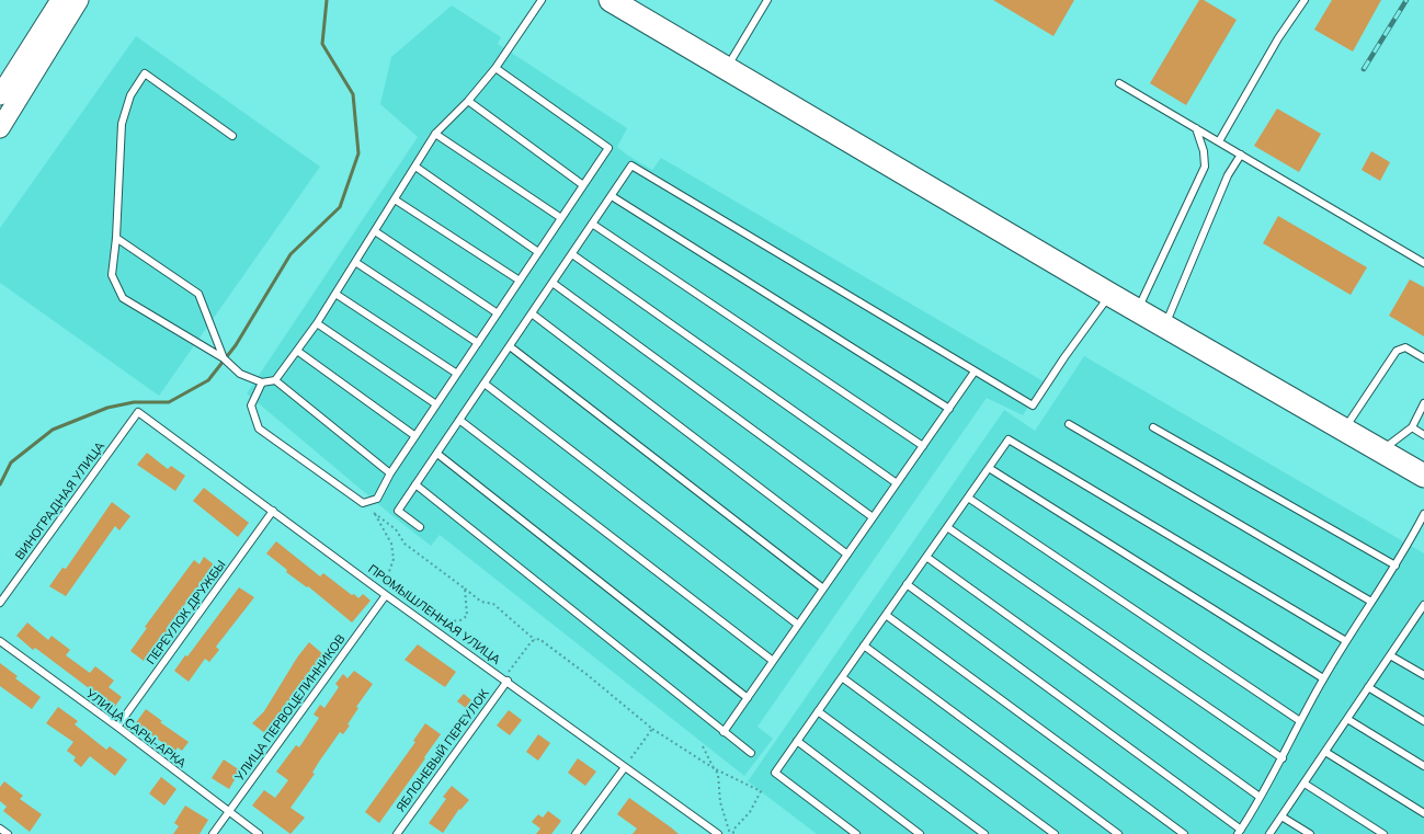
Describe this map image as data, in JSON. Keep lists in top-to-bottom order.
{
  "streets": {
    "lane": [
      "ВИНОГРАДНАЯ УЛИЦА",
      "ПЕРЕУЛОК ДРУЖБЫ",
      "ПРОМЫШЛЕННАЯ УЛИЦА",
      "УЛИЦА ПЕРВОЦЕЛИННИКОВ",
      "УЛИЦА САРЫ-АРКА",
      "ЯБЛОНЕВЫЙ ПЕРЕУЛОК"
    ]
  },
  "crossings": [
    ["ВИНОГРАДНАЯ УЛИЦА", "ПРОМЫШЛЕННАЯ УЛИЦА"],
    ["ПЕРЕУЛОК ДРУЖБЫ", "ПРОМЫШЛЕННАЯ УЛИЦА"],
    ["ПЕРЕУЛОК ДРУЖБЫ", "УЛИЦА САРЫ-АРКА"],
    ["ПРОМЫШЛЕННАЯ УЛИЦА", "УЛИЦА ПЕРВОЦЕЛИННИКОВ"],
    ["ПРОМЫШЛЕННАЯ УЛИЦА", "ЯБЛОНЕВЫЙ ПЕРЕУЛОК"],
    ["УЛИЦА ПЕРВОЦЕЛИННИКОВ", "УЛИЦА САРЫ-АРКА"]
  ]
}
